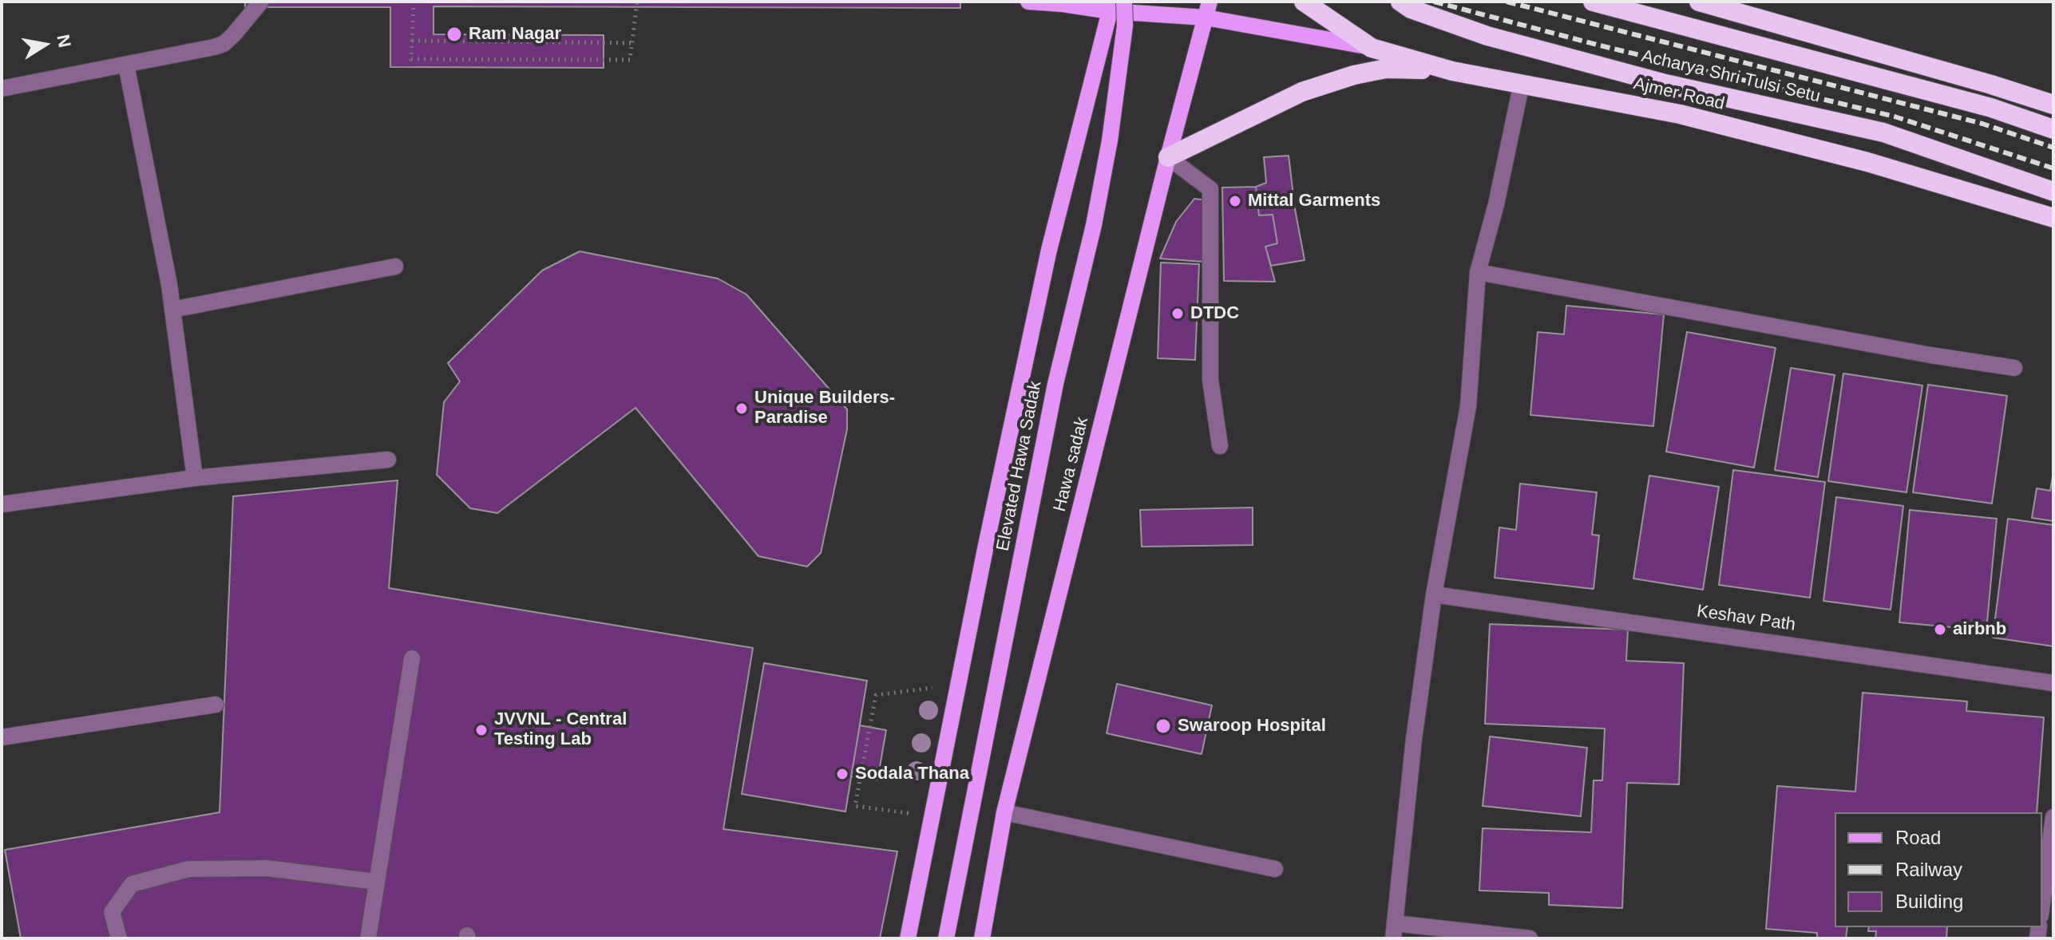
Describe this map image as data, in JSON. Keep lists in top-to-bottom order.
{
  "streets": {
    "highway": ["Acharya Shri Tulsi Setu", "Ajmer Road"],
    "main road": ["Hawa sadak", "Elevated Hawa Sadak"],
    "street": ["Keshav Path"]
  },
  "places": [
    "Ram Nagar",
    "Mittal Garments",
    "DTDC",
    "Unique Builders- Paradise",
    "airbnb",
    "Swaroop Hospital",
    "JVVNL - Central Testing Lab",
    "Sodala Thana"
  ],
  "legend": ["Road", "Railway", "Building"],
  "north": "right"
}
